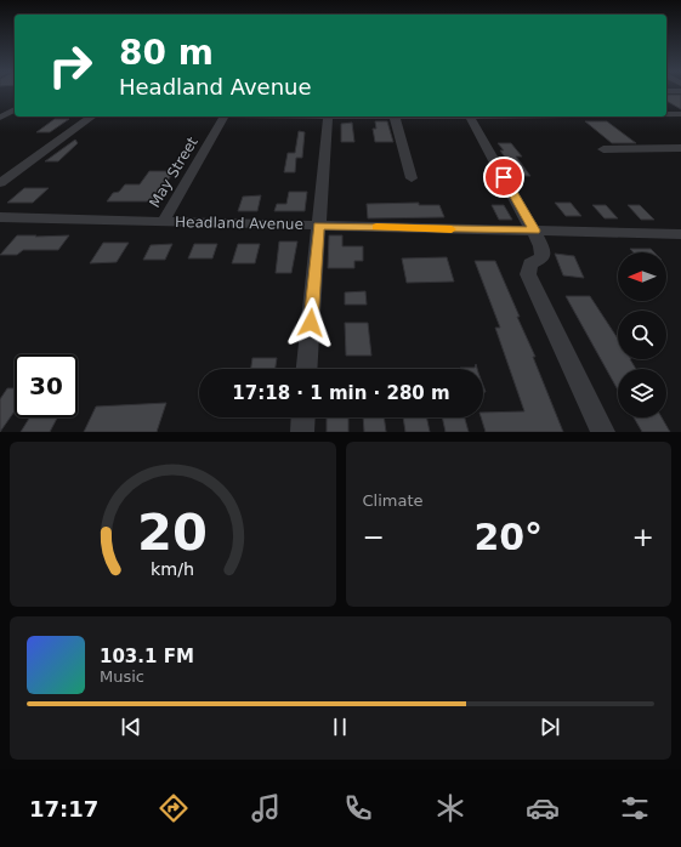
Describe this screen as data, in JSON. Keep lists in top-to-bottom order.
{
  "streets": {
    "street": ["May Street", "Headland Avenue"]
  },
  "crossings": [
    ["May Street", "Headland Avenue"]
  ],
  "north": "left",
  "page": {
    "turn": ["80 m", "Headland Avenue"],
    "limit": "30",
    "trip": "17:18 · 1 min · 280 m",
    "tile": "Climate",
    "heat": ["−", "20°", "+"],
    "song": ["103.1 FM", "Music"],
    "tabs": "17:17",
    "gauge": ["20", "km/h"]
  }
}
